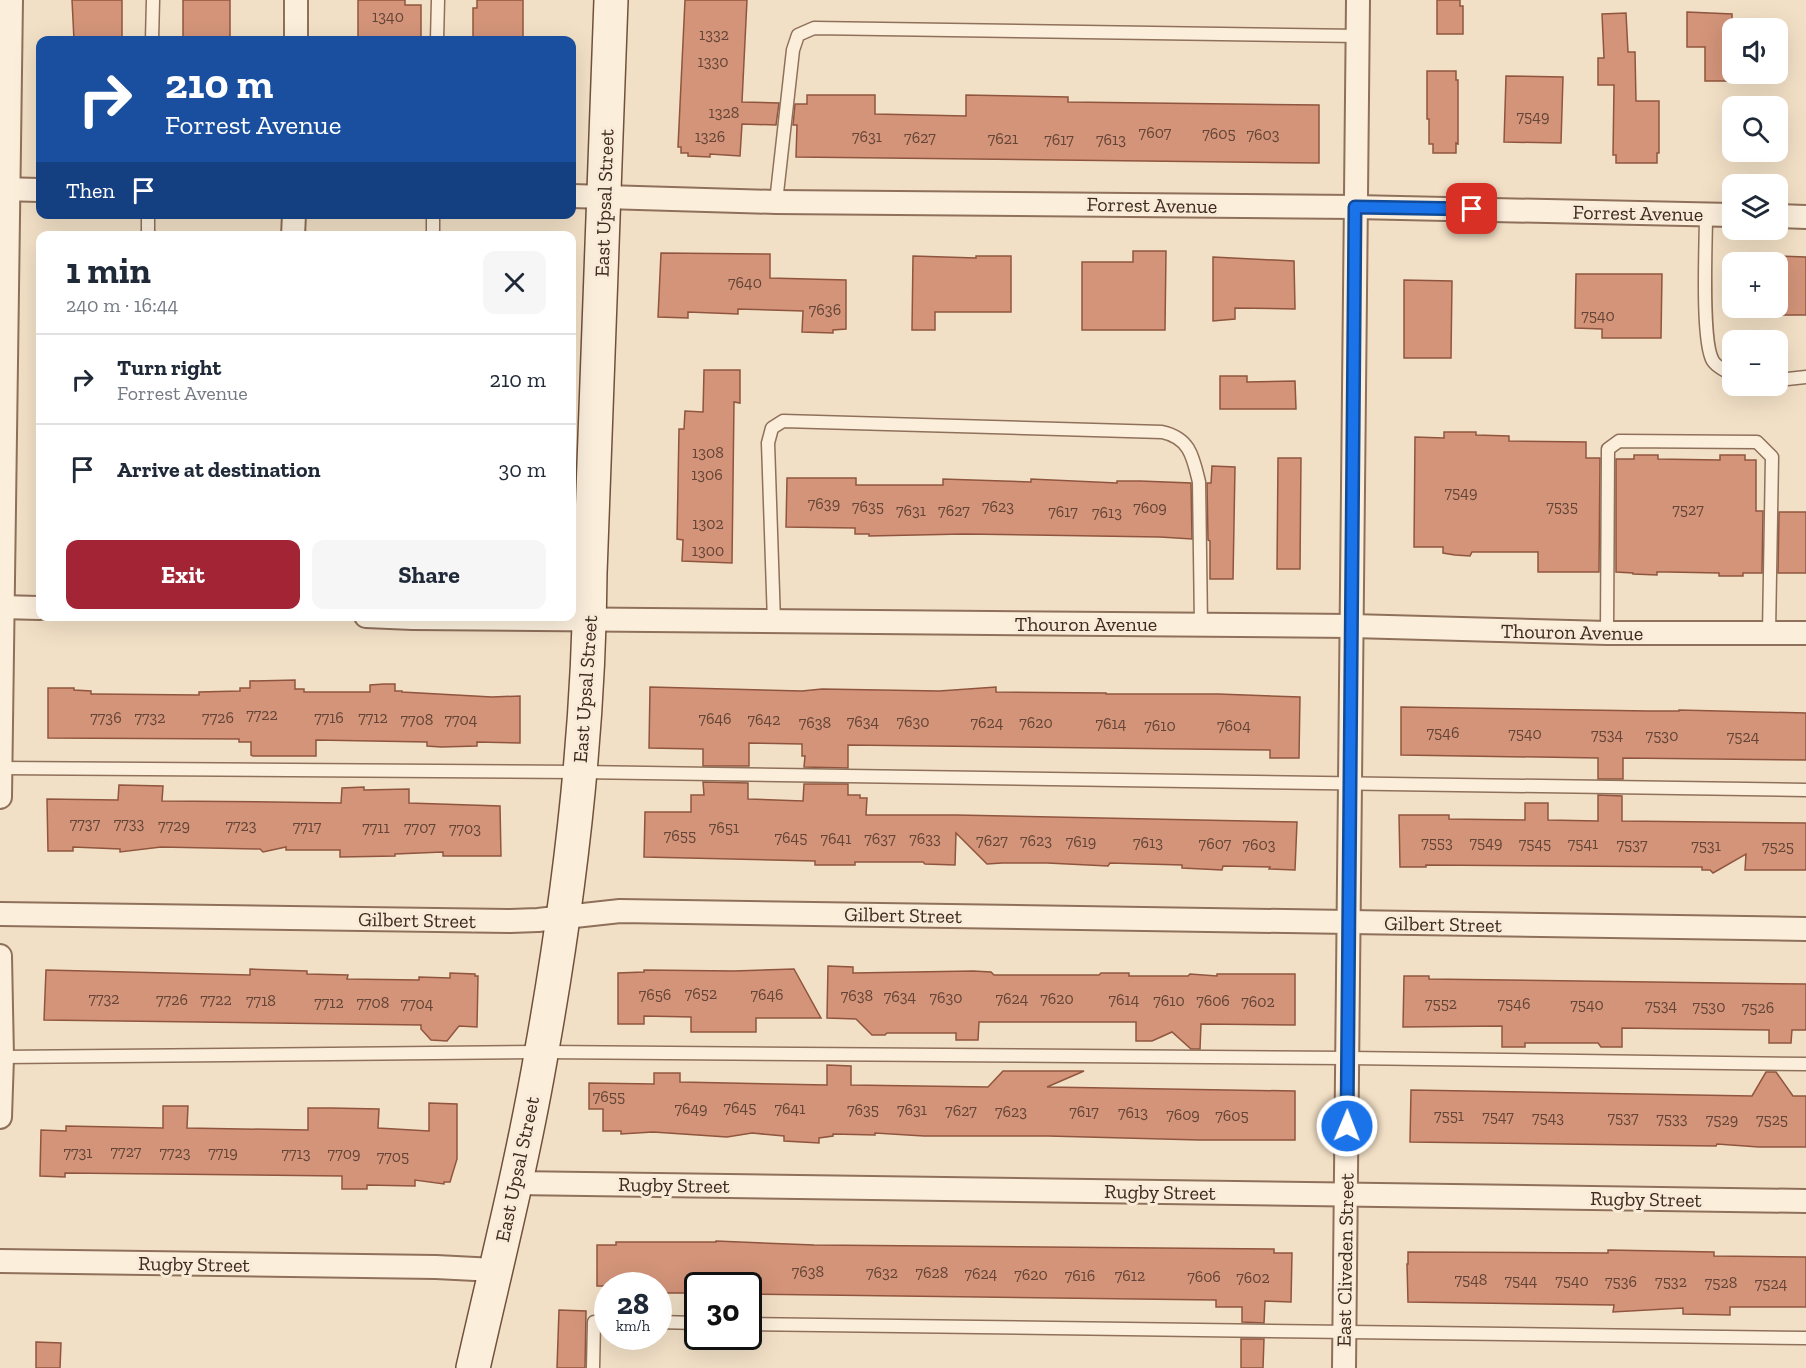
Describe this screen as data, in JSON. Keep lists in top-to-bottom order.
{
  "streets": {
    "street": [
      "East Upsal Street",
      "Forrest Avenue",
      "Thouron Avenue",
      "Gilbert Street",
      "Rugby Street",
      "East Cliveden Street"
    ]
  },
  "crossings": [
    ["East Upsal Street", "Forrest Avenue"],
    ["East Upsal Street", "Thouron Avenue"],
    ["East Upsal Street", "Gilbert Street"],
    ["East Upsal Street", "Rugby Street"],
    ["Forrest Avenue", "East Cliveden Street"],
    ["Thouron Avenue", "East Cliveden Street"],
    ["Gilbert Street", "East Cliveden Street"],
    ["Rugby Street", "East Cliveden Street"]
  ],
  "house_numbers": [
    "1340",
    "1332",
    "1330",
    "1328",
    "7549",
    "7607",
    "7605",
    "7603",
    "1326",
    "7631",
    "7627",
    "7621",
    "7617",
    "7613",
    "7640",
    "7636",
    "7540",
    "1308",
    "1306",
    "7549",
    "7639",
    "7635",
    "7623",
    "7535",
    "7609",
    "7527",
    "7631",
    "7627",
    "7617",
    "7613",
    "1302",
    "1300",
    "7722",
    "7736",
    "7732",
    "7726",
    "7716",
    "7712",
    "7646",
    "7708",
    "7704",
    "7642",
    "7634",
    "7630",
    "7638",
    "7624",
    "7620",
    "7614",
    "7610",
    "7604",
    "7546",
    "7540",
    "7534",
    "7530",
    "7524",
    "7737",
    "7733",
    "7729",
    "7723",
    "7717",
    "7711",
    "7707",
    "7651",
    "7703",
    "7655",
    "7645",
    "7641",
    "7637",
    "7633",
    "7627",
    "7623",
    "7619",
    "7613",
    "7553",
    "7549",
    "7607",
    "7545",
    "7541",
    "7603",
    "7537",
    "7531",
    "7525",
    "7652",
    "7656",
    "7646",
    "7638",
    "7634",
    "7630",
    "7732",
    "7624",
    "7620",
    "7726",
    "7722",
    "7614",
    "7718",
    "7610",
    "7606",
    "7602",
    "7712",
    "7708",
    "7704",
    "7552",
    "7546",
    "7540",
    "7534",
    "7530",
    "7526",
    "7655",
    "7645",
    "7649",
    "7641",
    "7635",
    "7631",
    "7627",
    "7623",
    "7617",
    "7613",
    "7609",
    "7605",
    "7551",
    "7547",
    "7543",
    "7537",
    "7533",
    "7529",
    "7525",
    "7727",
    "7731",
    "7723",
    "7719",
    "7713",
    "7709",
    "7705",
    "7638",
    "7632",
    "7628",
    "7624",
    "7620",
    "7616",
    "7612",
    "7606",
    "7602",
    "7548",
    "7544",
    "7540",
    "7536",
    "7532",
    "7528",
    "7524"
  ],
  "page": {
    "map_buttons": ["+", "−"],
    "turn": ["210 m", "Forrest Avenue"],
    "then": "Then",
    "heading": ["1 min", "240 m · 16:44"],
    "list": [
      {
        "name": "Turn right",
        "note": "Forrest Avenue",
        "value": "210 m"
      },
      {
        "name": "Arrive at destination",
        "value": "30 m"
      }
    ],
    "buttons": ["Exit", "Share"],
    "speed": "28 km/h",
    "limit": "30"
  }
}
